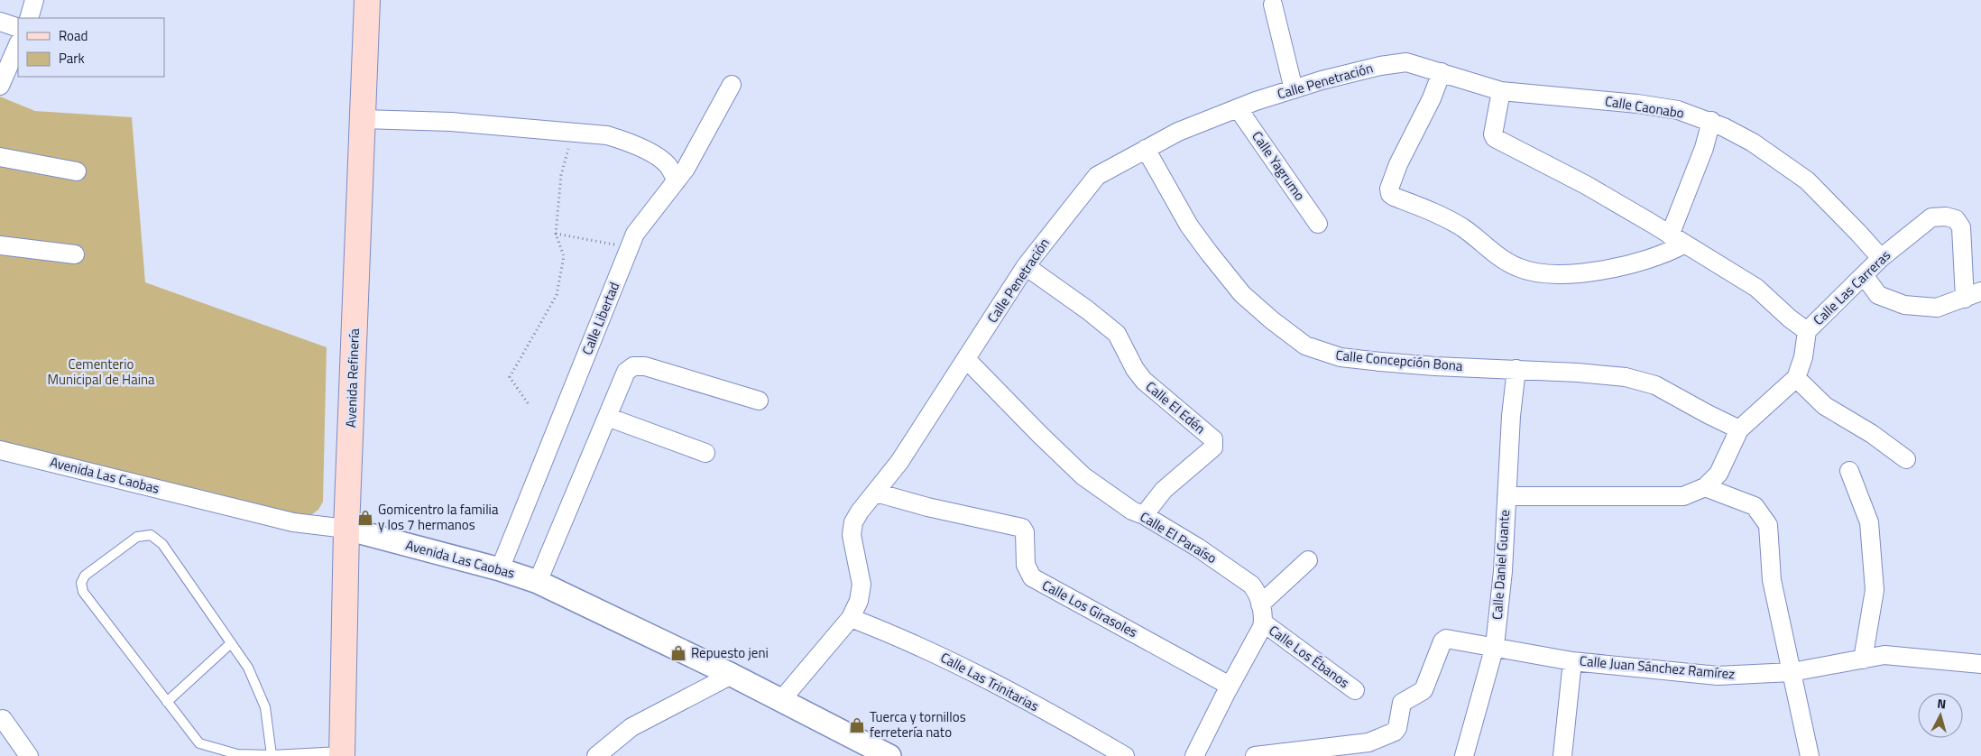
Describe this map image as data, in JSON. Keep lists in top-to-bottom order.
{
  "streets": {
    "main road": ["Avenida Refinería"],
    "street": [
      "Calle Penetración",
      "Calle Caonabo",
      "Calle Yagrumo",
      "Calle Las Carreras",
      "Calle Libertad",
      "Calle Concepción Bona",
      "Calle El Edén",
      "Avenida Las Caobas",
      "Calle El Paraíso",
      "Calle Daniel Guante",
      "Calle Los Girasoles",
      "Calle Los Ébanos",
      "Calle Juan Sánchez Ramírez",
      "Calle Las Trinitarias"
    ]
  },
  "crossings": [
    ["Calle Penetración", "Calle Caonabo"],
    ["Calle Penetración", "Calle Yagrumo"],
    ["Calle Penetración", "Calle Concepción Bona"],
    ["Calle Penetración", "Calle El Edén"],
    ["Calle Penetración", "Avenida Las Caobas"],
    ["Calle Penetración", "Calle El Paraíso"],
    ["Calle Penetración", "Calle Los Girasoles"],
    ["Calle Penetración", "Calle Las Trinitarias"],
    ["Calle Caonabo", "Calle Las Carreras"],
    ["Calle Las Carreras", "Calle Concepción Bona"],
    ["Calle Las Carreras", "Calle Daniel Guante"],
    ["Calle Libertad", "Avenida Las Caobas"],
    ["Calle Concepción Bona", "Calle Daniel Guante"],
    ["Avenida Refinería", "Avenida Las Caobas"],
    ["Calle El Edén", "Calle El Paraíso"],
    ["Calle El Paraíso", "Calle Los Ébanos"],
    ["Calle Daniel Guante", "Calle Juan Sánchez Ramírez"]
  ],
  "parks": ["Cementerio Municipal de Haina"],
  "places": {
    "shop": ["Gomicentro la familia y los 7 hermanos", "Repuesto jeni", "Tuerca y tornillos ferretería nato"]
  },
  "legend": ["Road", "Park"],
  "north": "top"
}
